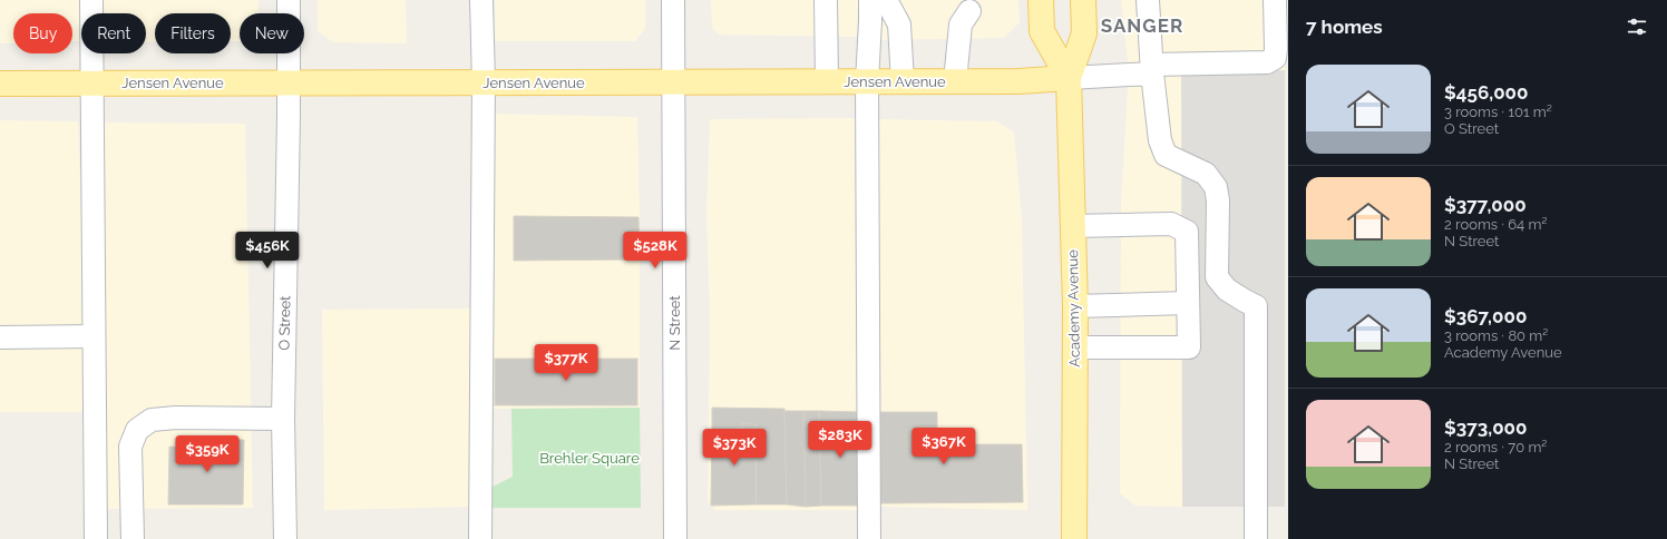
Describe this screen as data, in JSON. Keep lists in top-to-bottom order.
{
  "streets": {
    "main road": ["Jensen Avenue", "Academy Avenue"],
    "street": ["O Street", "N Street"]
  },
  "crossings": [
    ["Jensen Avenue", "Academy Avenue"],
    ["Jensen Avenue", "O Street"],
    ["Jensen Avenue", "N Street"]
  ],
  "districts": ["SANGER"],
  "parks": ["Brehler Square"],
  "page": {
    "heading": "7 homes",
    "chip": [
      "Buy",
      "Rent",
      "Filters",
      "New"
    ],
    "list": [
      {
        "name": "$456,000",
        "note": "3 rooms · 101 m² · O Street"
      },
      {
        "name": "$377,000",
        "note": "2 rooms · 64 m² · N Street"
      },
      {
        "name": "$367,000",
        "note": "3 rooms · 80 m² · Academy Avenue"
      },
      {
        "name": "$373,000",
        "note": "2 rooms · 70 m² · N Street"
      }
    ],
    "price": [
      "$456K",
      "$528K",
      "$377K",
      "$283K",
      "$367K",
      "$373K",
      "$359K"
    ]
  }
}
